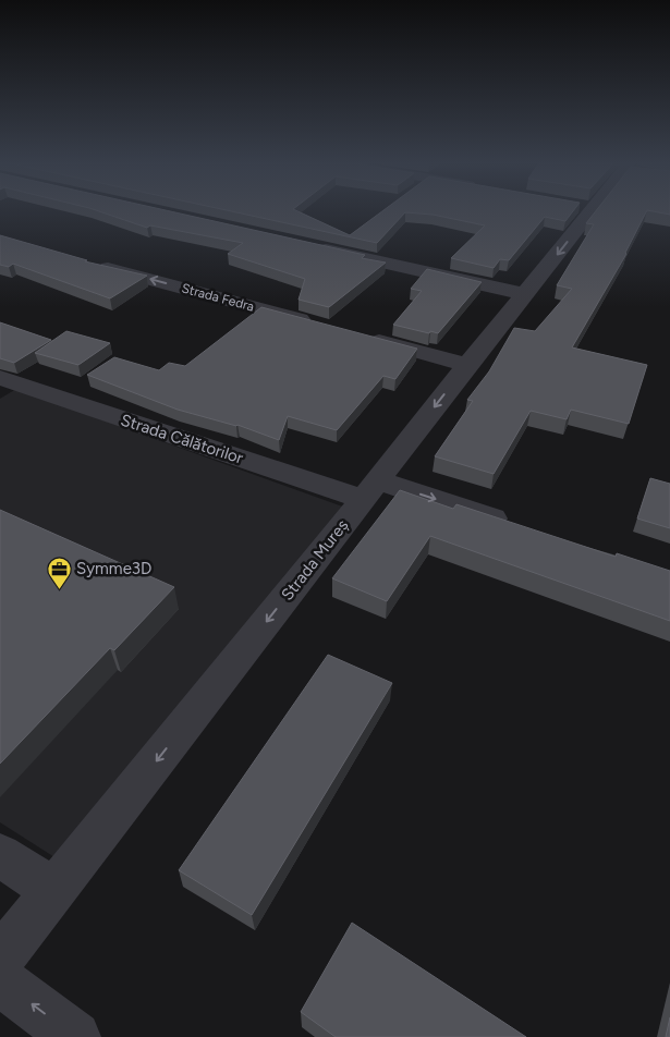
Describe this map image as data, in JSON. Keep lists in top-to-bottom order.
{
  "streets": {
    "street": ["Strada Fedra", "Strada Călătorilor", "Strada Mureș"]
  },
  "crossings": [
    ["Strada Călătorilor", "Strada Mureș"]
  ],
  "one_way": ["Strada Fedra", "Strada Mureș"],
  "places": {
    "office": ["Symme3D"]
  }
}
